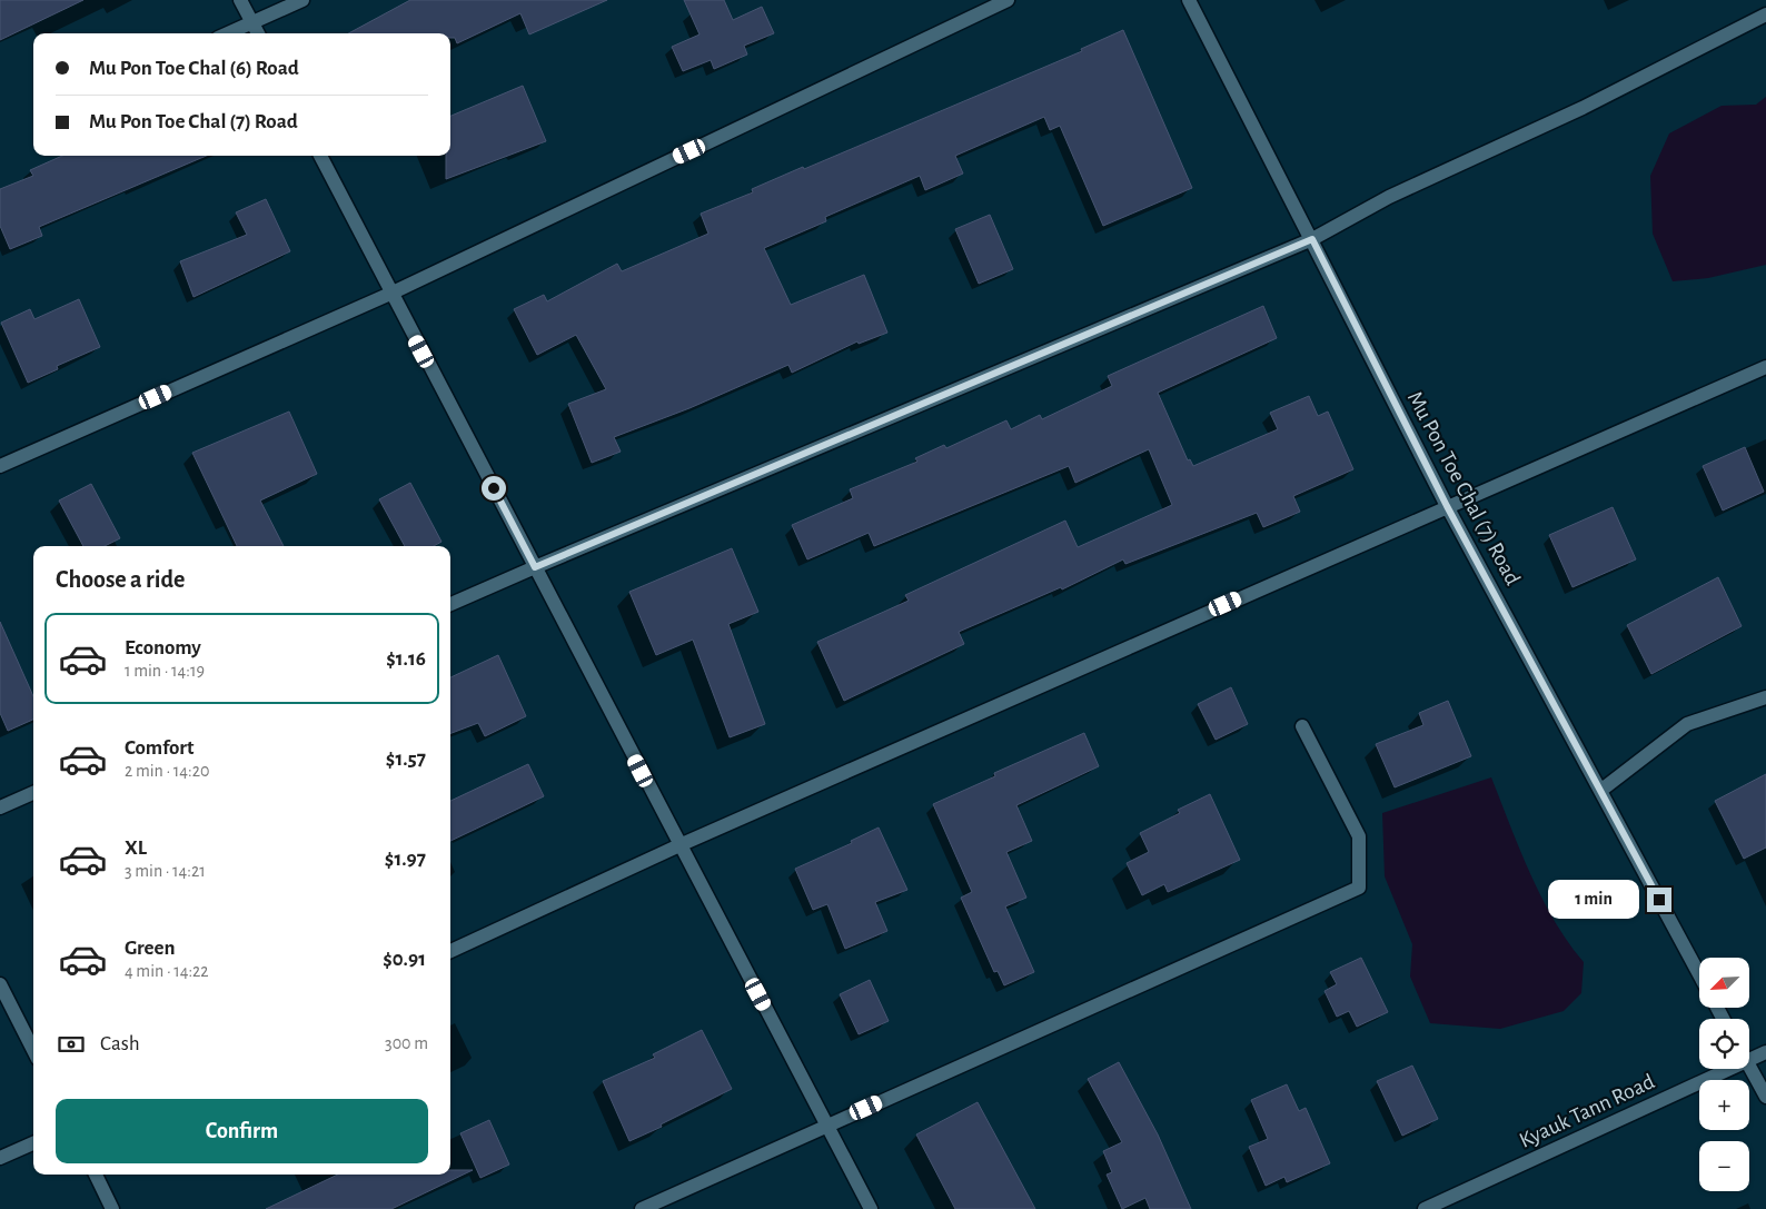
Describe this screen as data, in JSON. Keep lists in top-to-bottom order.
{
  "streets": {
    "street": ["Mu Pon Toe Chal (7) Road", "Kyauk Tann Road"]
  },
  "north": "bottom left",
  "page": {
    "banner": ["Mu Pon Toe Chal (6) Road", "Mu Pon Toe Chal (7) Road"],
    "heading": "Choose a ride",
    "list": [
      {
        "name": "Economy",
        "note": "1 min · 14:19",
        "value": "$1.16"
      },
      {
        "name": "Comfort",
        "note": "2 min · 14:20",
        "value": "$1.57"
      },
      {
        "name": "XL",
        "note": "3 min · 14:21",
        "value": "$1.97"
      },
      {
        "name": "Green",
        "note": "4 min · 14:22",
        "value": "$0.91"
      }
    ],
    "bubble": "1 min",
    "map_buttons": ["+", "−"],
    "pay": ["Cash", "300 m"],
    "buttons": "Confirm"
  }
}
